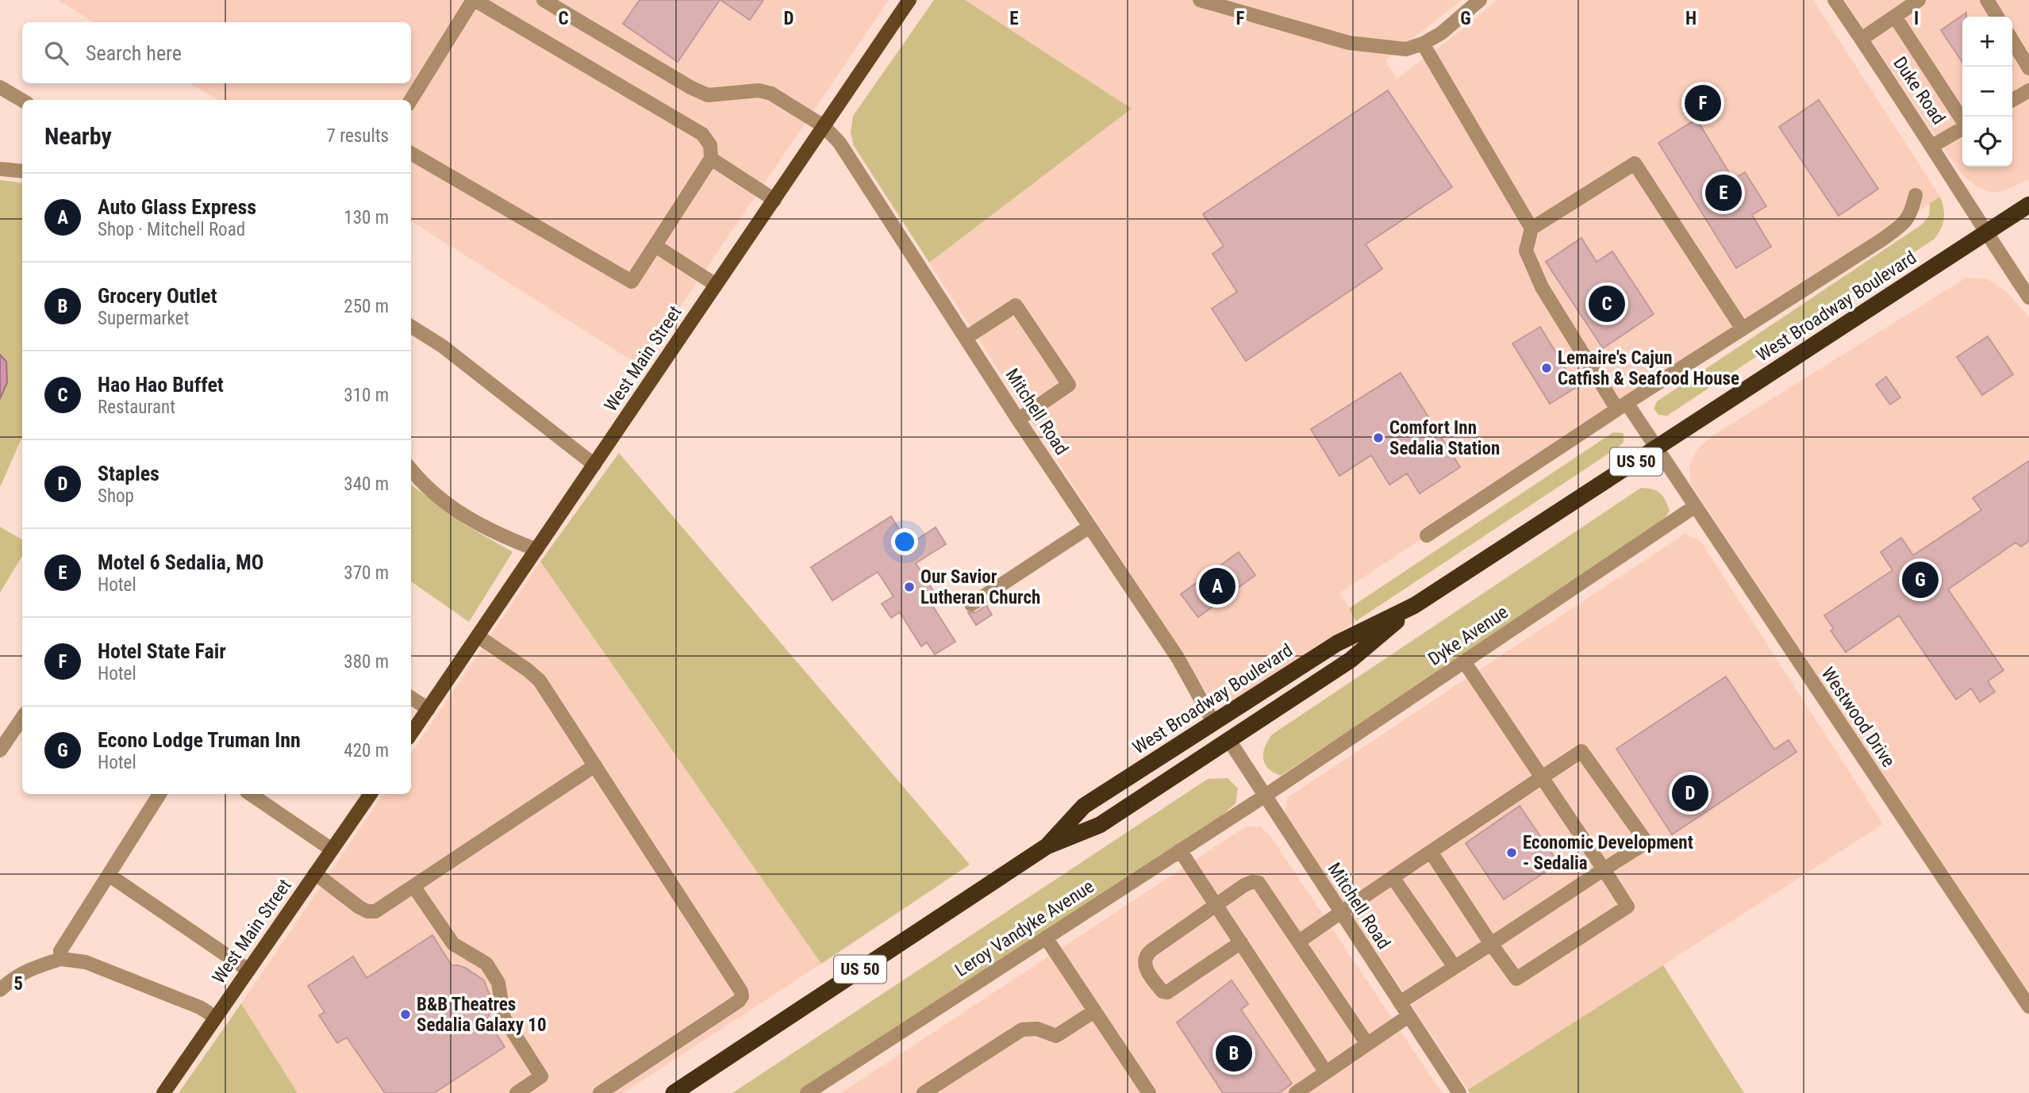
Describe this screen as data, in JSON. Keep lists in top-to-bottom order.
{
  "streets": {
    "highway": ["West Broadway Boulevard", "US 50"],
    "main road": ["West Main Street"],
    "street": [
      "Duke Road",
      "Mitchell Road",
      "Dyke Avenue",
      "Westwood Drive",
      "Leroy Vandyke Avenue"
    ]
  },
  "crossings": [
    ["Duke Road", "West Broadway Boulevard"],
    ["West Broadway Boulevard", "Mitchell Road"],
    ["West Broadway Boulevard", "Westwood Drive"],
    ["West Main Street", "Mitchell Road"],
    ["Mitchell Road", "Dyke Avenue"],
    ["Mitchell Road", "Leroy Vandyke Avenue"],
    ["Dyke Avenue", "Westwood Drive"],
    ["Dyke Avenue", "Leroy Vandyke Avenue"]
  ],
  "places": [
    "Lemaire's Cajun Catfish & Seafood House",
    "Comfort Inn Sedalia Station",
    "Our Savior Lutheran Church",
    "Economic Development - Sedalia",
    "B&B Theatres Sedalia Galaxy 10"
  ],
  "page": {
    "map_buttons": ["+", "−"],
    "search": "Search here",
    "pins": [
      "F",
      "E",
      "C",
      "G",
      "A",
      "D",
      "B"
    ],
    "heading": ["Nearby", "7 results"],
    "list": [
      {
        "mark": "A",
        "name": "Auto Glass Express",
        "note": "Shop · Mitchell Road",
        "value": "130 m"
      },
      {
        "mark": "B",
        "name": "Grocery Outlet",
        "note": "Supermarket",
        "value": "250 m"
      },
      {
        "mark": "C",
        "name": "Hao Hao Buffet",
        "note": "Restaurant",
        "value": "310 m"
      },
      {
        "mark": "D",
        "name": "Staples",
        "note": "Shop",
        "value": "340 m"
      },
      {
        "mark": "E",
        "name": "Motel 6 Sedalia, MO",
        "note": "Hotel",
        "value": "370 m"
      },
      {
        "mark": "F",
        "name": "Hotel State Fair",
        "note": "Hotel",
        "value": "380 m"
      },
      {
        "mark": "G",
        "name": "Econo Lodge Truman Inn",
        "note": "Hotel",
        "value": "420 m"
      }
    ]
  },
  "grid": {
    "columns": [
      "C",
      "D",
      "E",
      "F",
      "G",
      "H",
      "I"
    ],
    "rows": ["5"]
  }
}
